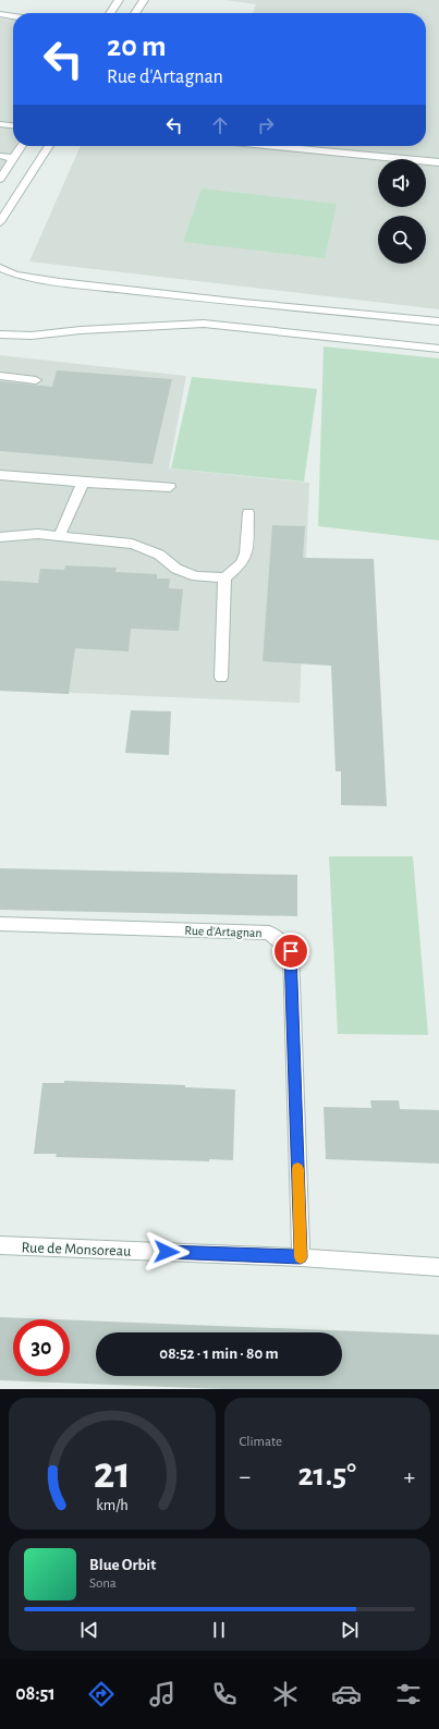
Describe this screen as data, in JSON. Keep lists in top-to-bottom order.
{
  "streets": {
    "street": ["Rue d'Artagnan", "Rue de Monsoreau"]
  },
  "crossings": [
    ["Rue d'Artagnan", "Rue de Monsoreau"]
  ],
  "page": {
    "turn": ["20 m", "Rue d'Artagnan"],
    "limit": "30",
    "trip": "08:52 · 1 min · 80 m",
    "tile": "Climate",
    "heat": ["−", "21.5°", "+"],
    "song": ["Blue Orbit", "Sona"],
    "tabs": "08:51",
    "gauge": ["21", "km/h"]
  }
}
